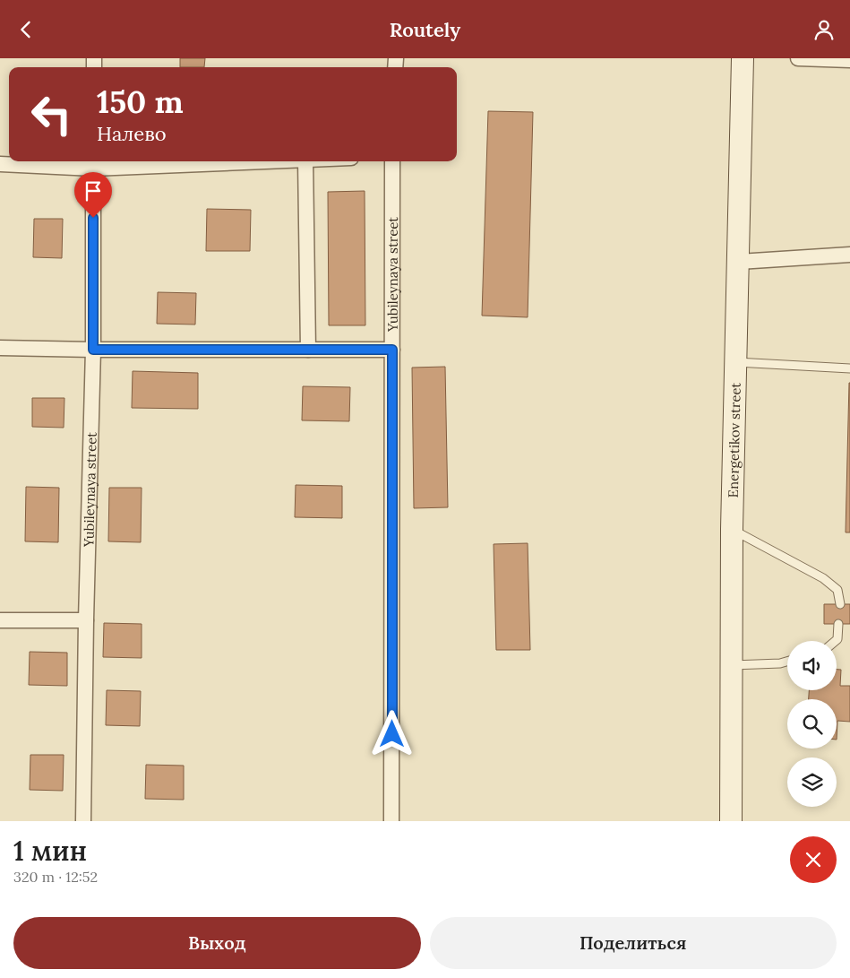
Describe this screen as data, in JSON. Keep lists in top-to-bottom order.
{
  "streets": {
    "main road": ["Energetikov street"],
    "street": ["Yubileynaya street"]
  },
  "page": {
    "header": "Routely",
    "turn": ["150 m", "Налево"],
    "heading": ["1 мин", "320 m · 12:52"],
    "buttons": ["Выход", "Поделиться"]
  }
}
